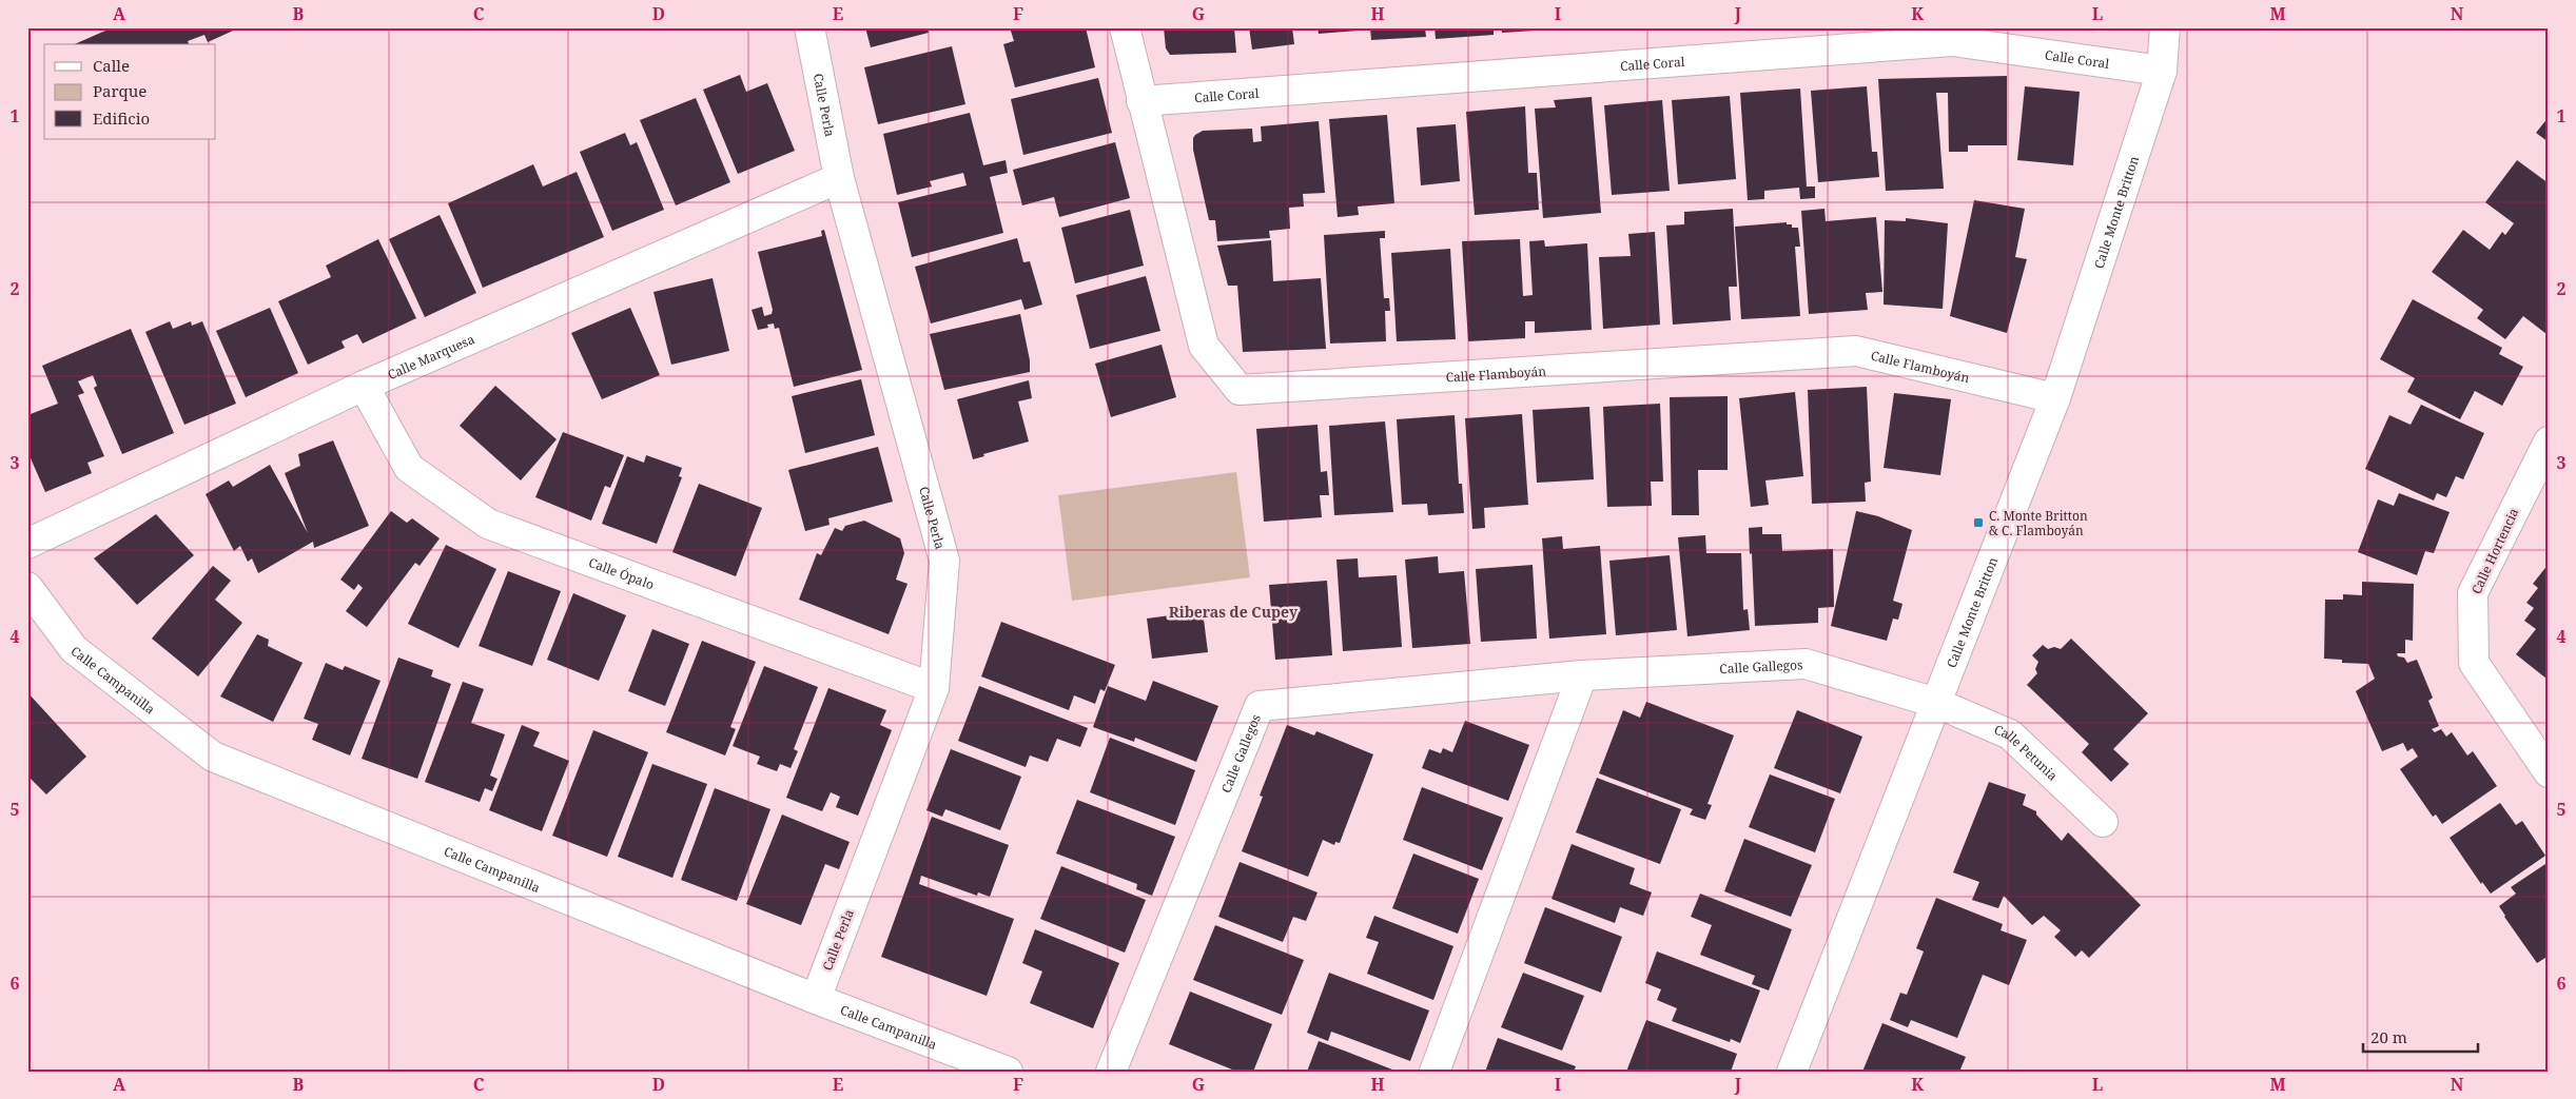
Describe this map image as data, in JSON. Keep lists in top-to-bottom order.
{
  "streets": {
    "street": [
      "Calle Coral",
      "Calle Perla",
      "Calle Monte Britton",
      "Calle Marquesa",
      "Calle Flamboyán",
      "Calle Hortencia",
      "Calle Ópalo",
      "Calle Gallegos",
      "Calle Campanilla",
      "Calle Petunia"
    ]
  },
  "crossings": [
    ["Calle Coral", "Calle Monte Britton"],
    ["Calle Coral", "Calle Flamboyán"],
    ["Calle Perla", "Calle Marquesa"],
    ["Calle Perla", "Calle Ópalo"],
    ["Calle Perla", "Calle Campanilla"],
    ["Calle Monte Britton", "Calle Flamboyán"],
    ["Calle Monte Britton", "Calle Gallegos"],
    ["Calle Monte Britton", "Calle Petunia"],
    ["Calle Marquesa", "Calle Ópalo"],
    ["Calle Gallegos", "Calle Petunia"]
  ],
  "districts": ["Riberas de Cupey"],
  "places": {
    "transit": ["C. Monte Britton & C. Flamboyán"]
  },
  "legend": ["Calle", "Parque", "Edificio"],
  "scale_bar": "20 m",
  "grid": {
    "columns": [
      "A",
      "B",
      "C",
      "D",
      "E",
      "F",
      "G",
      "H",
      "I",
      "J",
      "K",
      "L",
      "M",
      "N"
    ],
    "rows": [
      "1",
      "2",
      "3",
      "4",
      "5",
      "6"
    ]
  }
}
